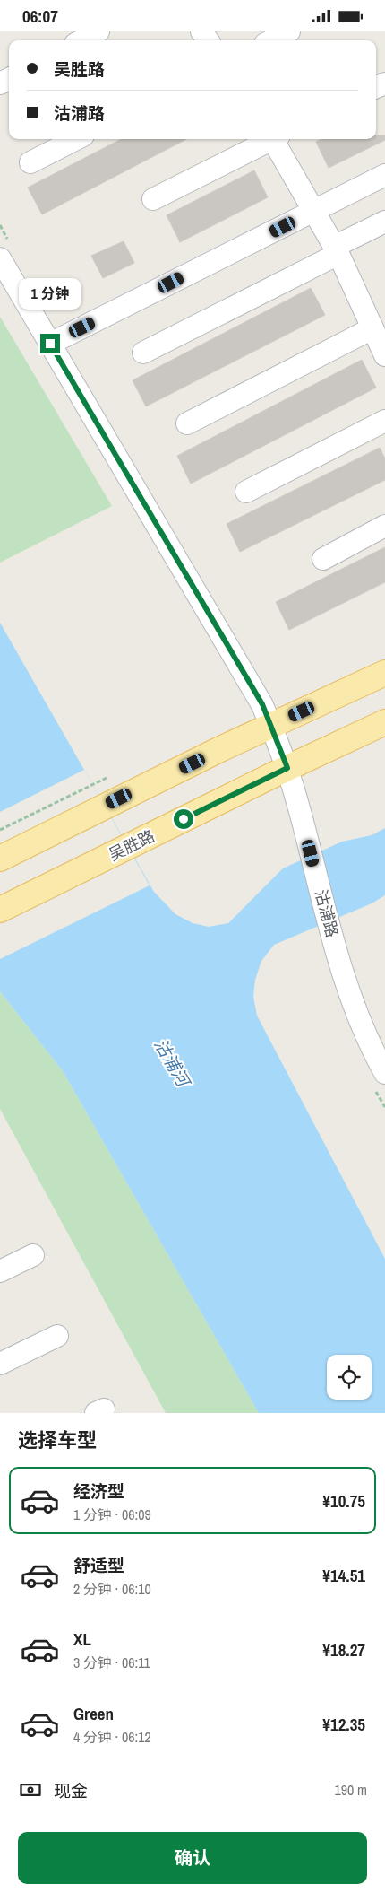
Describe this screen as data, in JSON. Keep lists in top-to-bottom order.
{
  "streets": {
    "main road": ["吴胜路"],
    "street": ["沽浦路"]
  },
  "crossings": [
    ["吴胜路", "沽浦路"]
  ],
  "water": ["沽浦河"],
  "page": {
    "status": "06:07",
    "banner": ["吴胜路", "沽浦路"],
    "bubble": "1 分钟",
    "heading": "选择车型",
    "list": [
      {
        "name": "经济型",
        "note": "1 分钟 · 06:09",
        "value": "¥10.75"
      },
      {
        "name": "舒适型",
        "note": "2 分钟 · 06:10",
        "value": "¥14.51"
      },
      {
        "name": "XL",
        "note": "3 分钟 · 06:11",
        "value": "¥18.27"
      },
      {
        "name": "Green",
        "note": "4 分钟 · 06:12",
        "value": "¥12.35"
      }
    ],
    "pay": ["现金", "190 m"],
    "buttons": "确认"
  }
}
